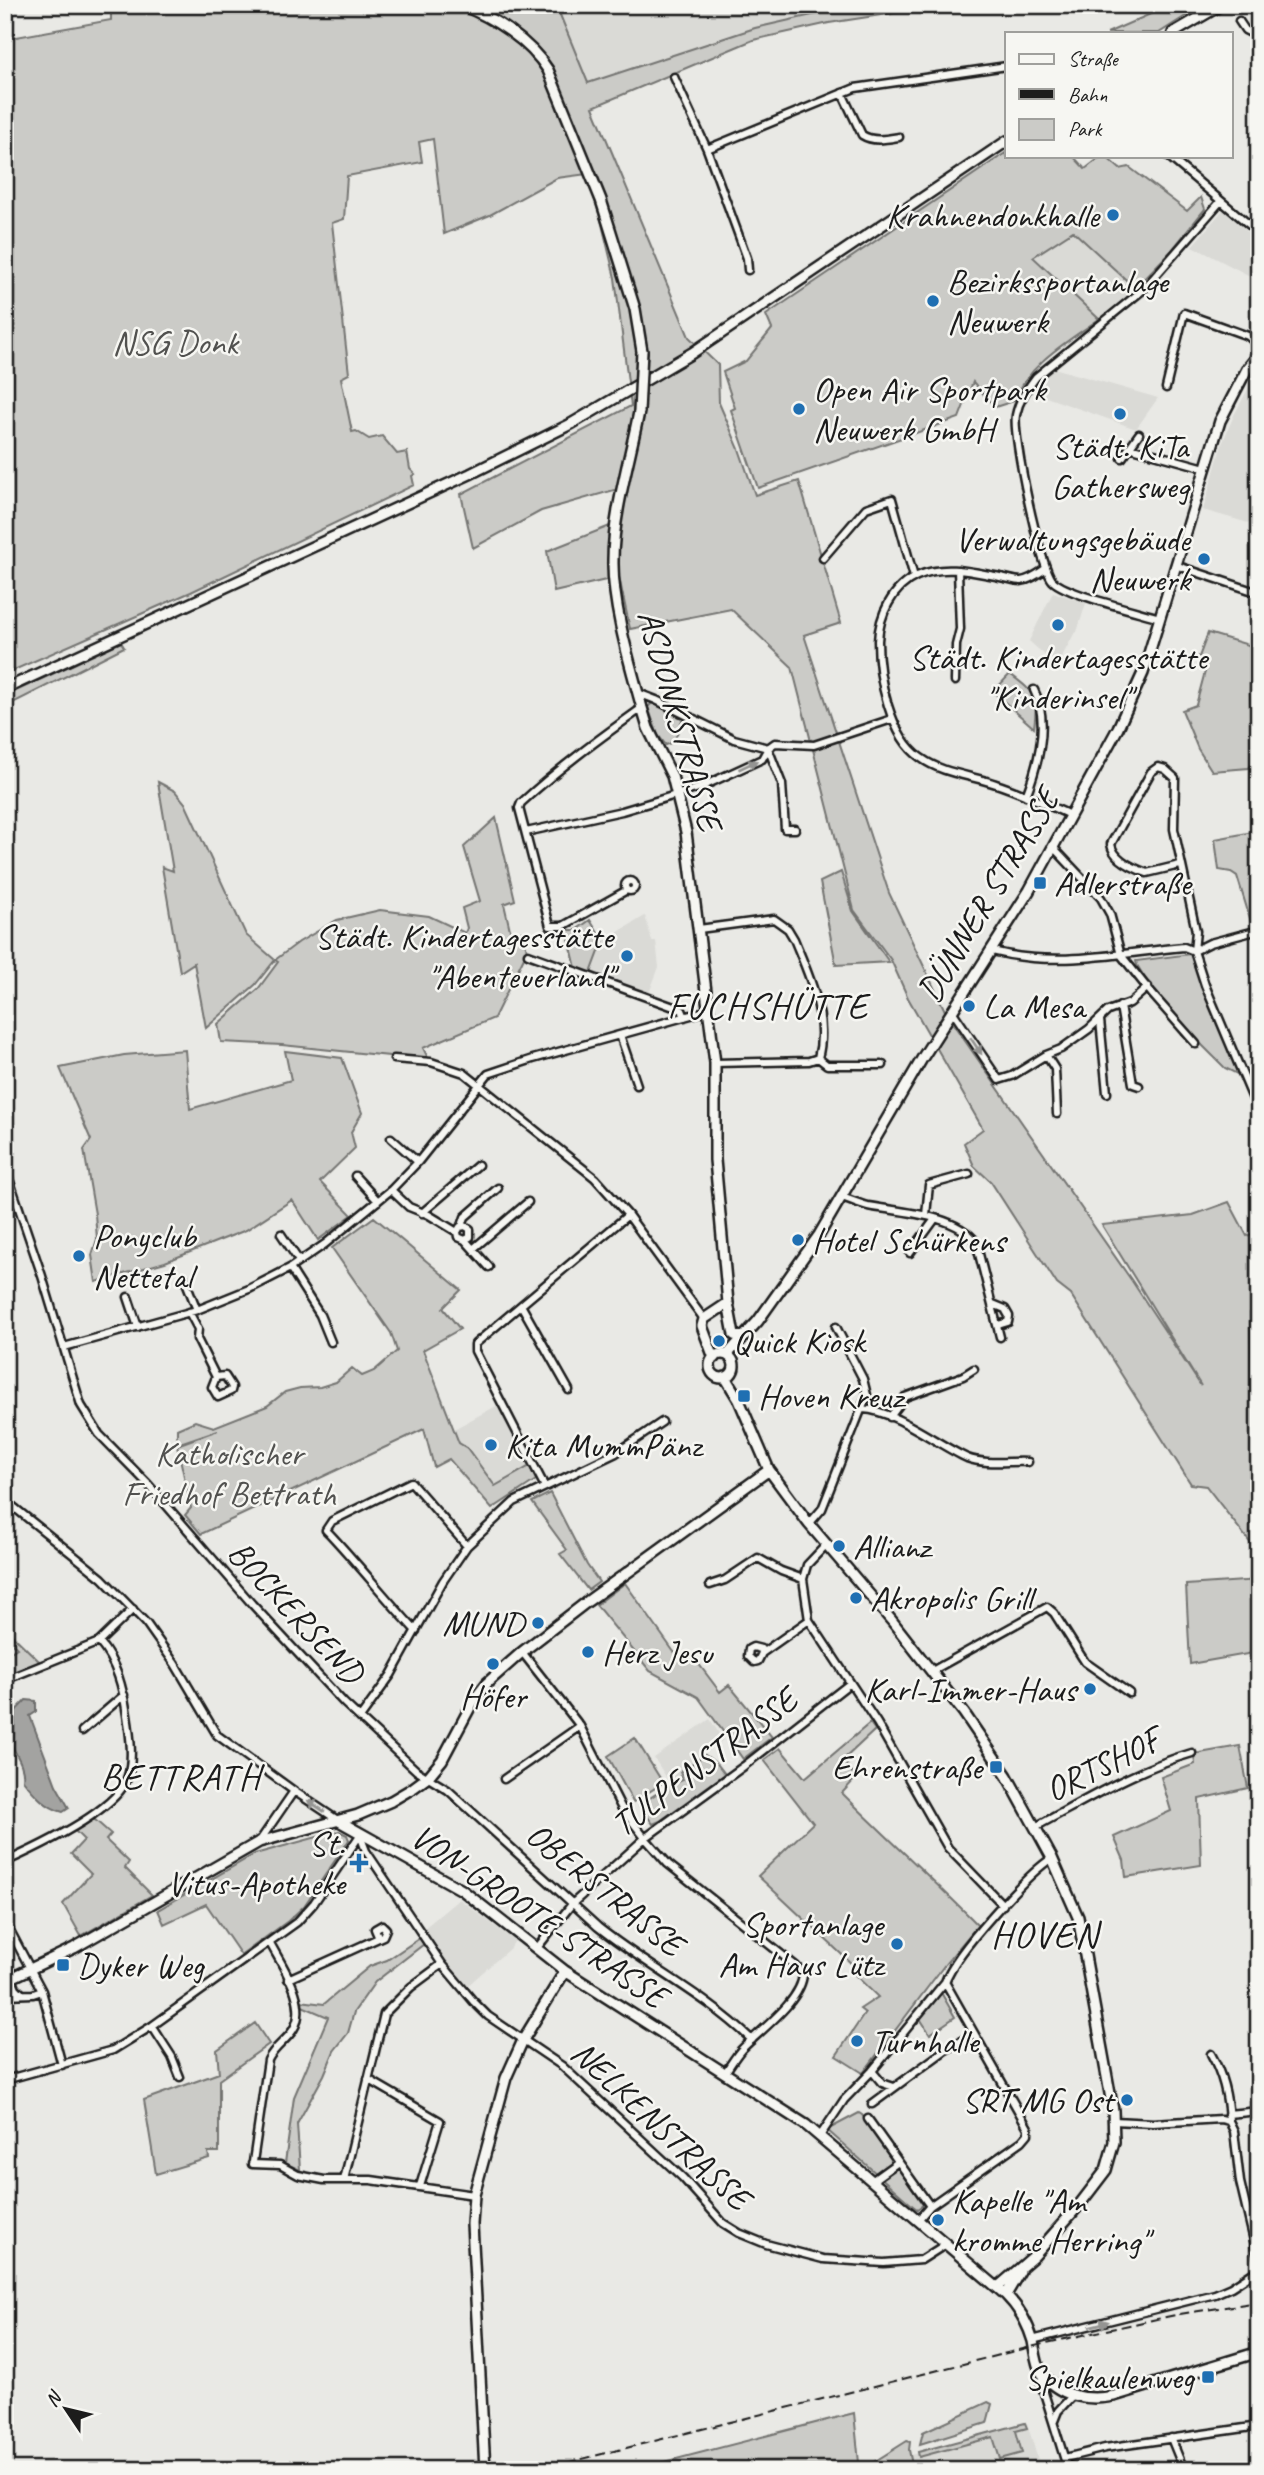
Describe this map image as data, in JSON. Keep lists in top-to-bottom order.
{
  "streets": {
    "street": [
      "ASDONKSTRASSE",
      "DÜNNER STRASSE",
      "BOCKERSEND",
      "TULPENSTRASSE",
      "ORTSHOF",
      "OBERSTRASSE",
      "VON-GROOTE-STRASSE",
      "NELKENSTRASSE"
    ]
  },
  "crossings": [
    ["ASDONKSTRASSE", "DÜNNER STRASSE"],
    ["BOCKERSEND", "OBERSTRASSE"],
    ["TULPENSTRASSE", "OBERSTRASSE"],
    ["TULPENSTRASSE", "VON-GROOTE-STRASSE"],
    ["VON-GROOTE-STRASSE", "NELKENSTRASSE"]
  ],
  "districts": ["FUCHSHÜTTE", "BETTRATH", "HOVEN"],
  "parks": ["NSG Donk", "Katholischer Friedhof Bettrath"],
  "places": {
    "other": [
      "Krahnendonkhalle",
      "Bezirkssportanlage Neuwerk",
      "Open Air Sportpark Neuwerk GmbH",
      "Städt. KiTa Gathersweg",
      "Verwaltungsgebäude Neuwerk",
      "Städt. Kindertagesstätte \"Kinderinsel\"",
      "Städt. Kindertagesstätte \"Abenteuerland\"",
      "La Mesa",
      "Hotel Schürkens",
      "Ponyclub Nettetal",
      "Quick Kiosk",
      "Kita MummPänz",
      "Allianz",
      "Akropolis Grill",
      "MUND",
      "Herz Jesu",
      "Höfer",
      "Karl-Immer-Haus",
      "Sportanlage Am Haus Lütz",
      "Turnhalle",
      "SRT MG Ost",
      "Kapelle \"Am kromme Herring\""
    ],
    "transit": [
      "Adlerstraße",
      "Hoven Kreuz",
      "Ehrenstraße",
      "Dyker Weg",
      "Spielkaulenweg"
    ],
    "health": ["St. Vitus-Apotheke"]
  },
  "legend": ["Straße", "Bahn", "Park"],
  "north": "top left"
}
